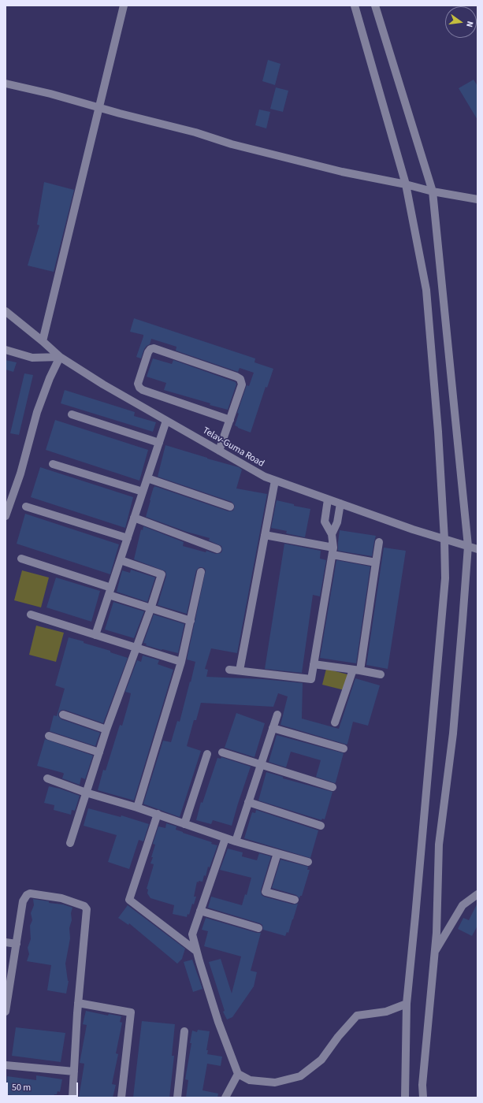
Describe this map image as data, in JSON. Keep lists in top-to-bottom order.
{
  "streets": {
    "street": ["Telav-Guma Road"]
  },
  "scale_bar": "50 m",
  "north": "right"
}
